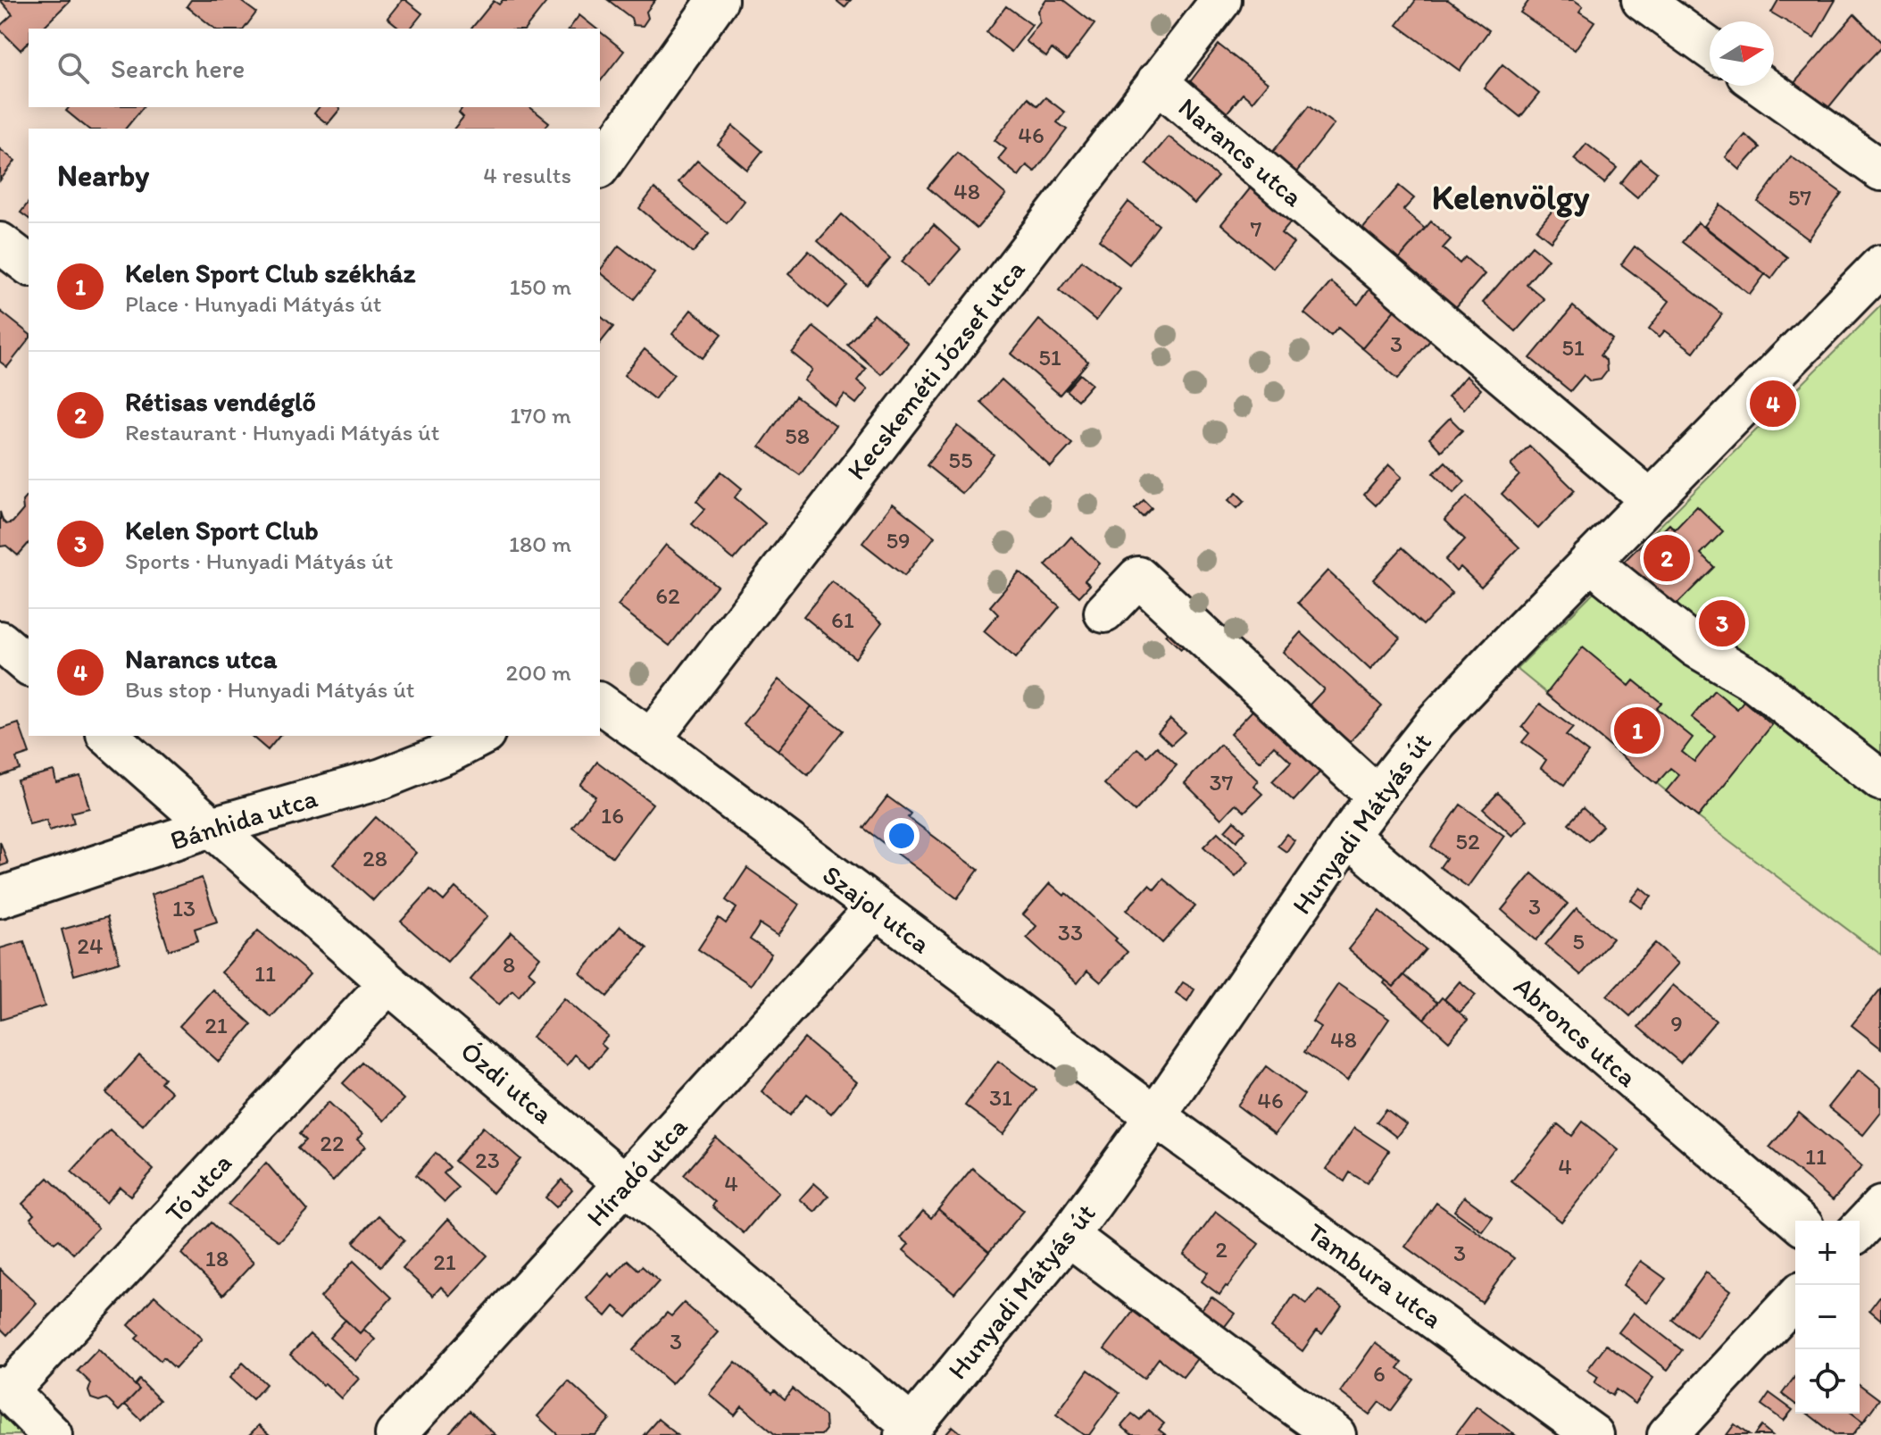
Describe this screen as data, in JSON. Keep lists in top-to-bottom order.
{
  "streets": {
    "street": [
      "Narancs utca",
      "Kecskeméti József utca",
      "Bánhida utca",
      "Hunyadi Mátyás út",
      "Szajol utca",
      "Abroncs utca",
      "Ózdi utca",
      "Híradó utca",
      "Tó utca",
      "Tambura utca"
    ]
  },
  "crossings": [
    ["Narancs utca", "Kecskeméti József utca"],
    ["Narancs utca", "Hunyadi Mátyás út"],
    ["Kecskeméti József utca", "Szajol utca"],
    ["Bánhida utca", "Ózdi utca"],
    ["Hunyadi Mátyás út", "Szajol utca"],
    ["Hunyadi Mátyás út", "Abroncs utca"],
    ["Hunyadi Mátyás út", "Ózdi utca"],
    ["Hunyadi Mátyás út", "Tambura utca"],
    ["Szajol utca", "Híradó utca"],
    ["Szajol utca", "Tambura utca"],
    ["Ózdi utca", "Híradó utca"],
    ["Ózdi utca", "Tó utca"]
  ],
  "districts": ["Kelenvölgy"],
  "house_numbers": [
    "46",
    "48",
    "57",
    "7",
    "3",
    "51",
    "51",
    "58",
    "55",
    "59",
    "62",
    "61",
    "37",
    "16",
    "52",
    "28",
    "3",
    "13",
    "33",
    "5",
    "24",
    "8",
    "11",
    "9",
    "21",
    "48",
    "31",
    "46",
    "22",
    "11",
    "23",
    "4",
    "4",
    "2",
    "3",
    "18",
    "21",
    "3",
    "6"
  ],
  "north": "right",
  "page": {
    "search": "Search here",
    "heading": ["Nearby", "4 results"],
    "list": [
      {
        "mark": "1",
        "name": "Kelen Sport Club székház",
        "note": "Place · Hunyadi Mátyás út",
        "value": "150 m"
      },
      {
        "mark": "2",
        "name": "Rétisas vendéglő",
        "note": "Restaurant · Hunyadi Mátyás út",
        "value": "170 m"
      },
      {
        "mark": "3",
        "name": "Kelen Sport Club",
        "note": "Sports · Hunyadi Mátyás út",
        "value": "180 m"
      },
      {
        "mark": "4",
        "name": "Narancs utca",
        "note": "Bus stop · Hunyadi Mátyás út",
        "value": "200 m"
      }
    ],
    "pins": [
      "4",
      "2",
      "3",
      "1"
    ],
    "map_buttons": ["+", "−"]
  }
}
